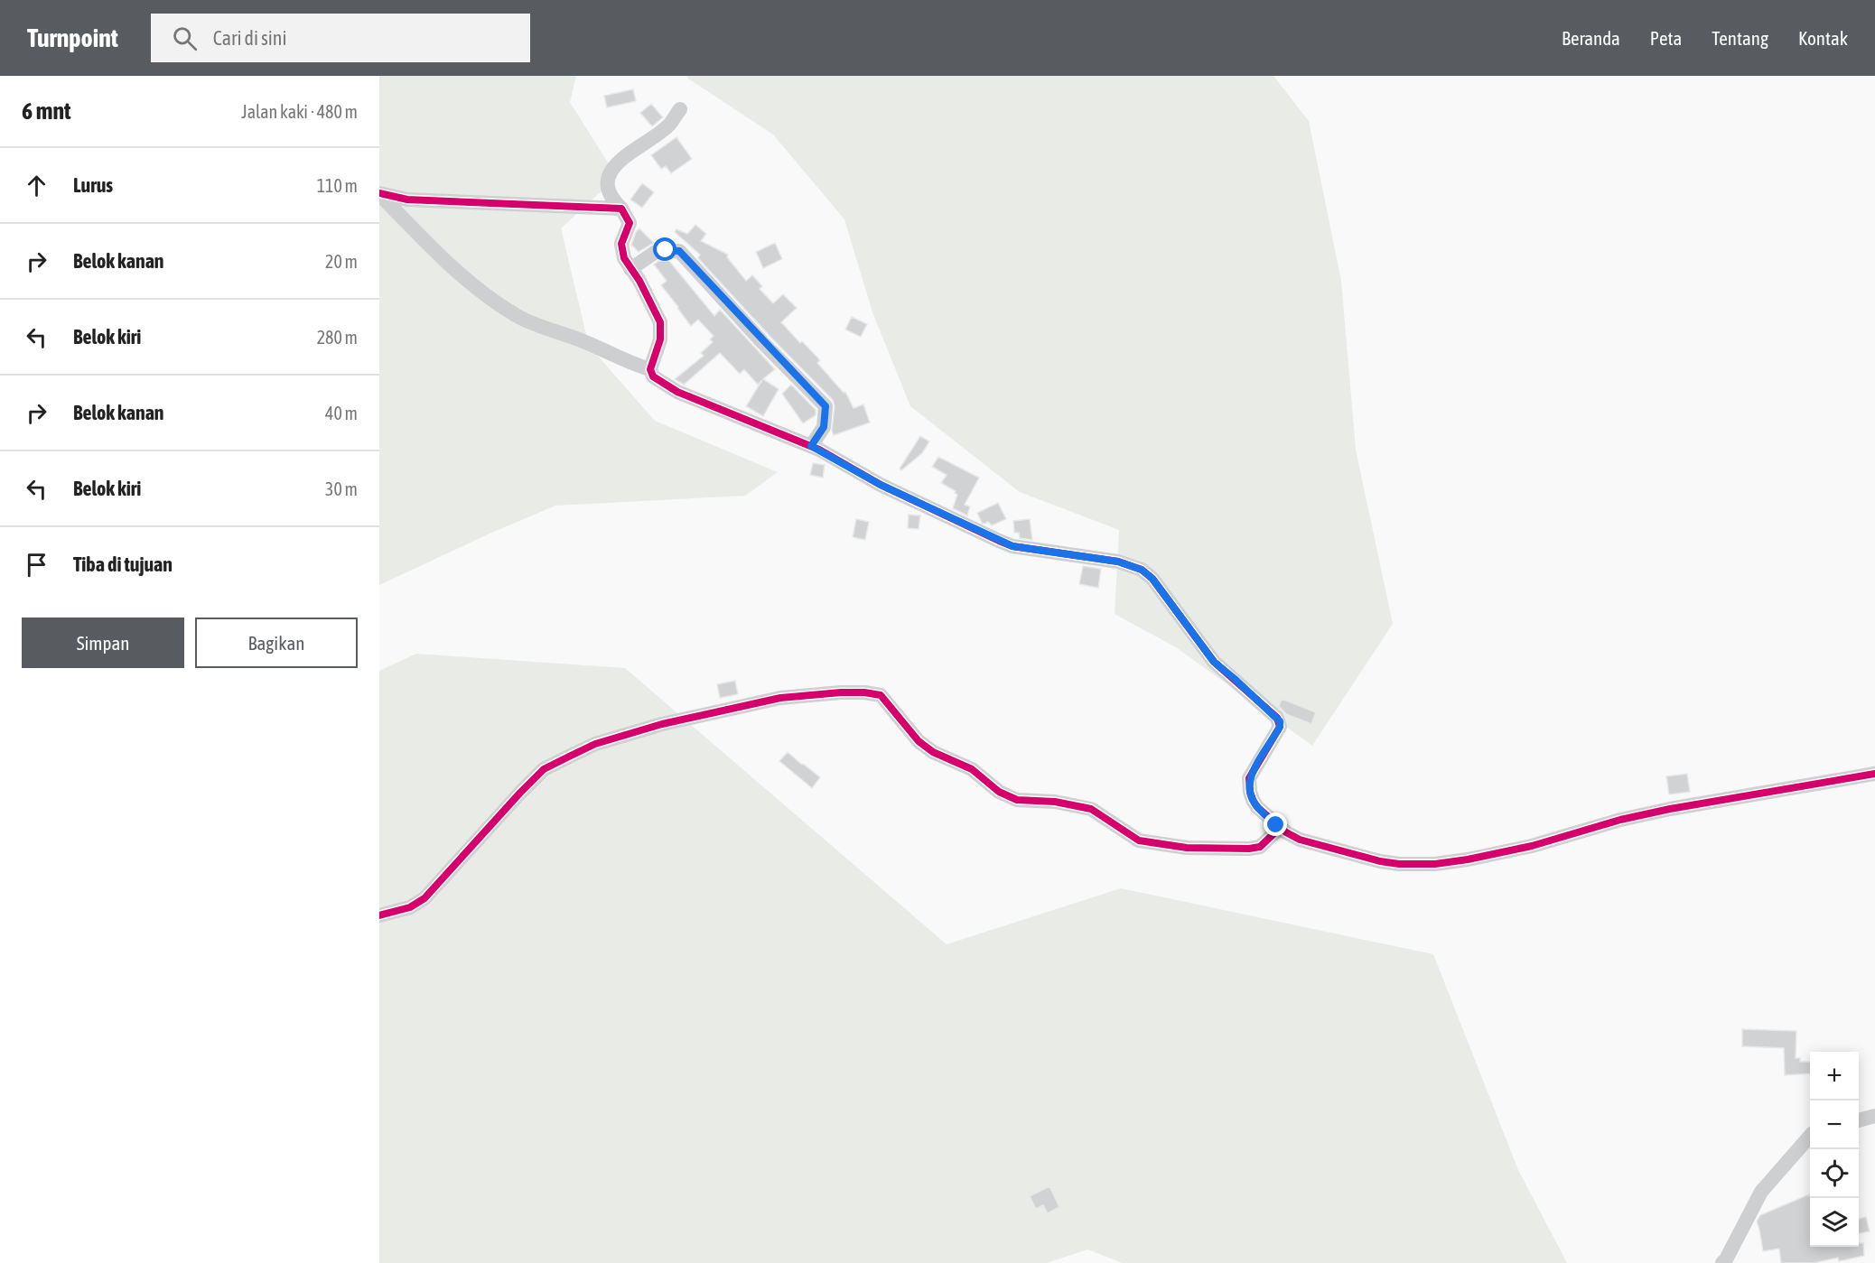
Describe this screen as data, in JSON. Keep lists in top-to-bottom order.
{
  "page": {
    "header": "Turnpoint",
    "search": "Cari di sini",
    "nav": [
      "Beranda",
      "Peta",
      "Tentang",
      "Kontak"
    ],
    "heading": ["6 mnt", "Jalan kaki · 480 m"],
    "list": [
      ["Lurus", "110 m"],
      ["Belok kanan", "20 m"],
      ["Belok kiri", "280 m"],
      ["Belok kanan", "40 m"],
      ["Belok kiri", "30 m"],
      "Tiba di tujuan"
    ],
    "buttons": ["Simpan", "Bagikan"],
    "map_buttons": ["+", "−"]
  }
}
